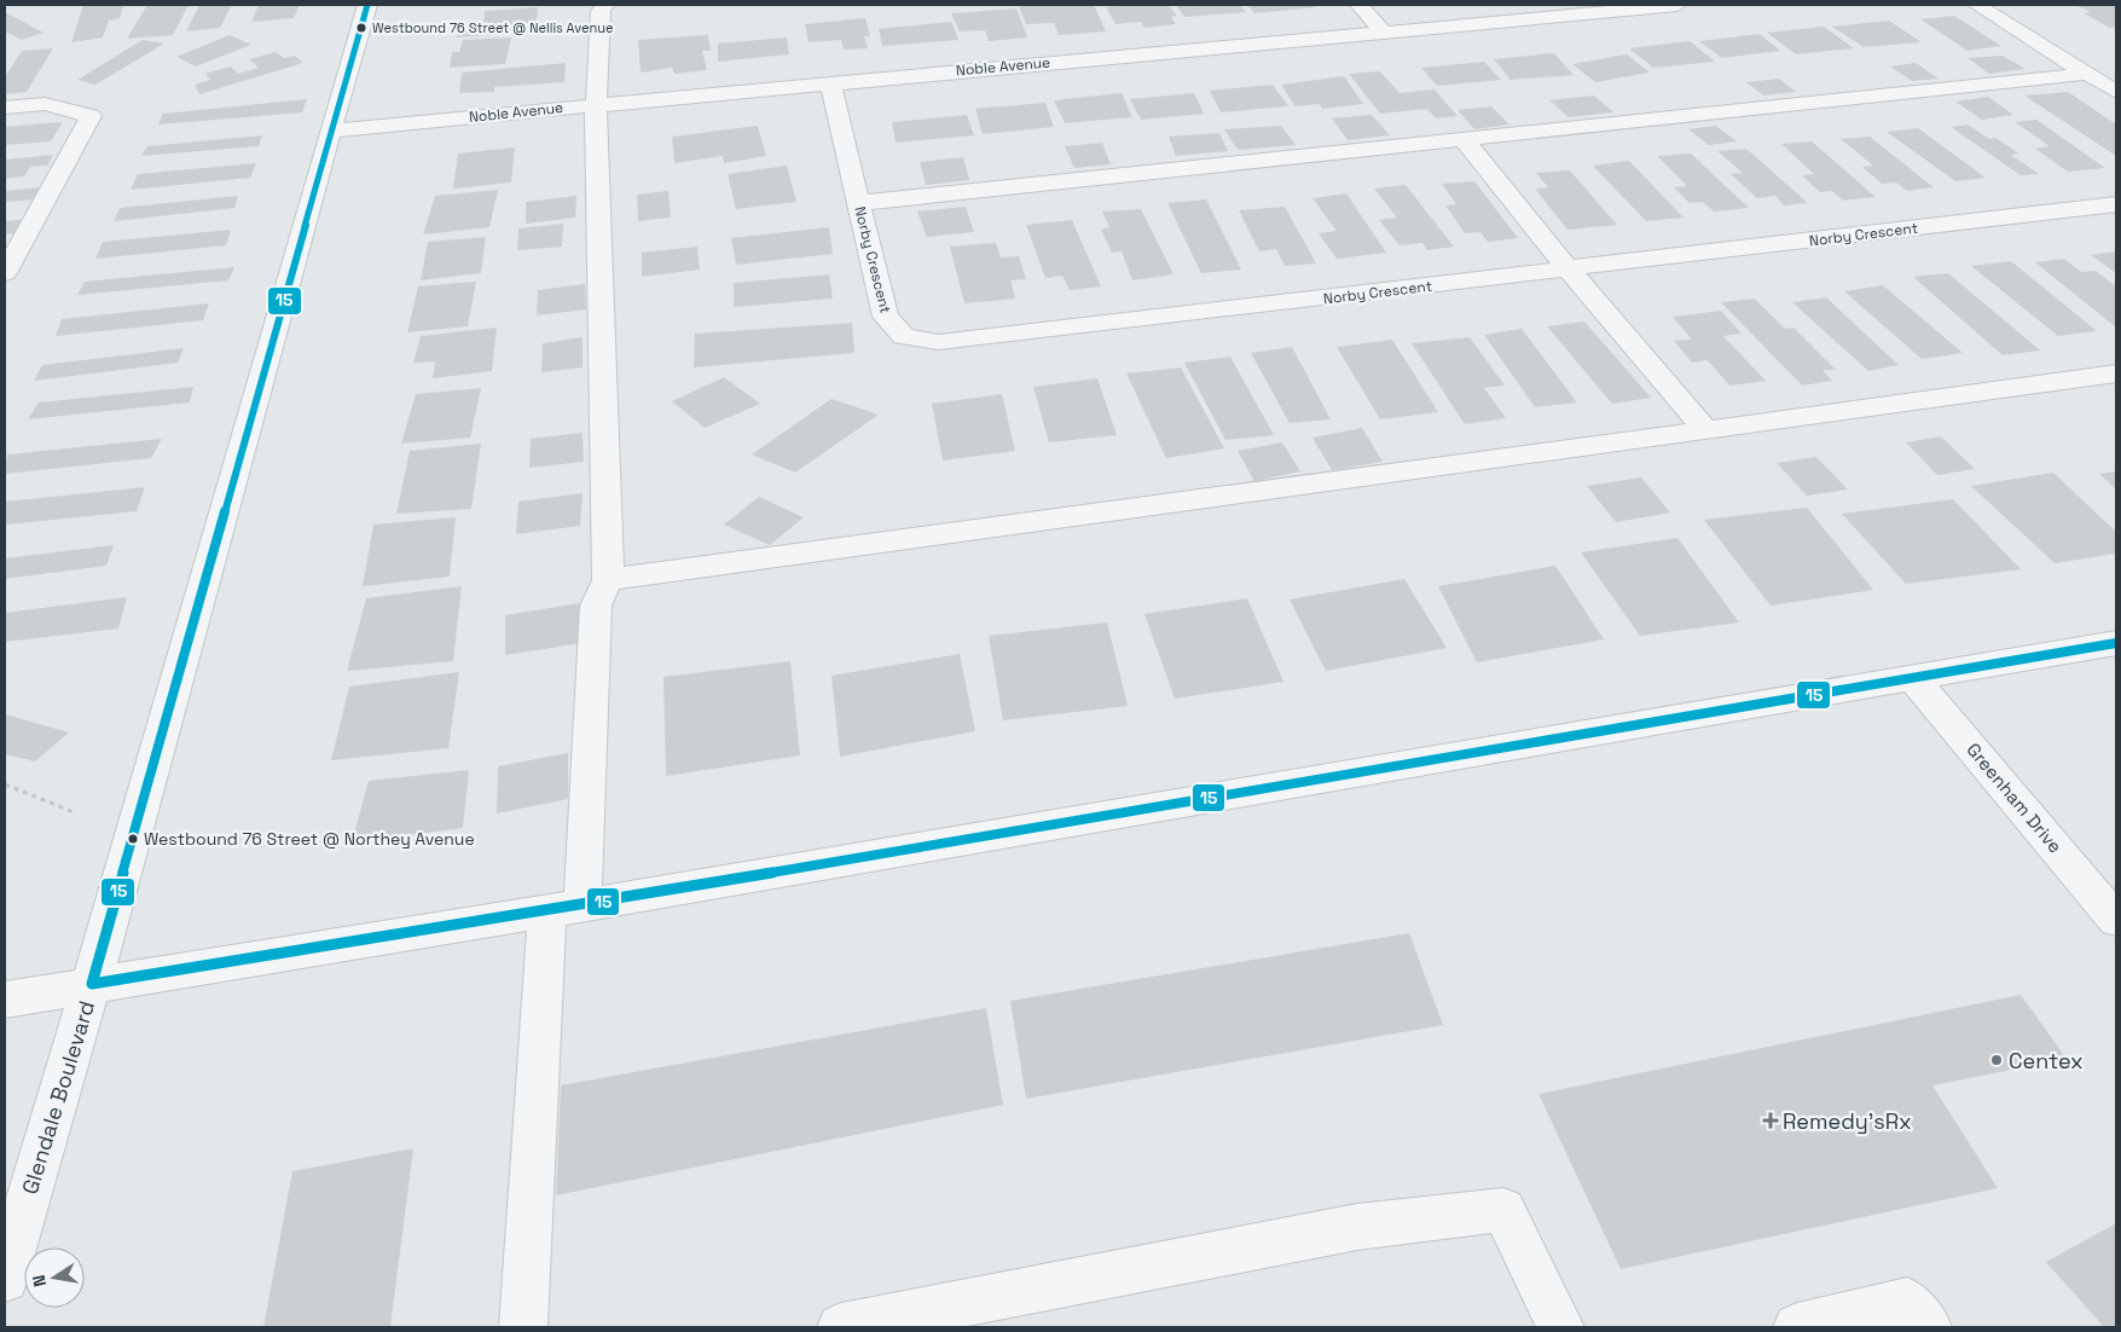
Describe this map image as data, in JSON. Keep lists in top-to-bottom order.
{
  "streets": {
    "street": [
      "Noble Avenue",
      "Norby Crescent",
      "Greenham Drive",
      "Glendale Boulevard"
    ]
  },
  "crossings": [
    ["Noble Avenue", "Norby Crescent"],
    ["Noble Avenue", "Glendale Boulevard"]
  ],
  "places": {
    "other": ["Westbound 76 Street @ Nellis Avenue", "Westbound 76 Street @ Northey Avenue", "Centex"],
    "health": ["Remedy'sRx"]
  },
  "lines": ["transit line 15"],
  "north": "left"
}
